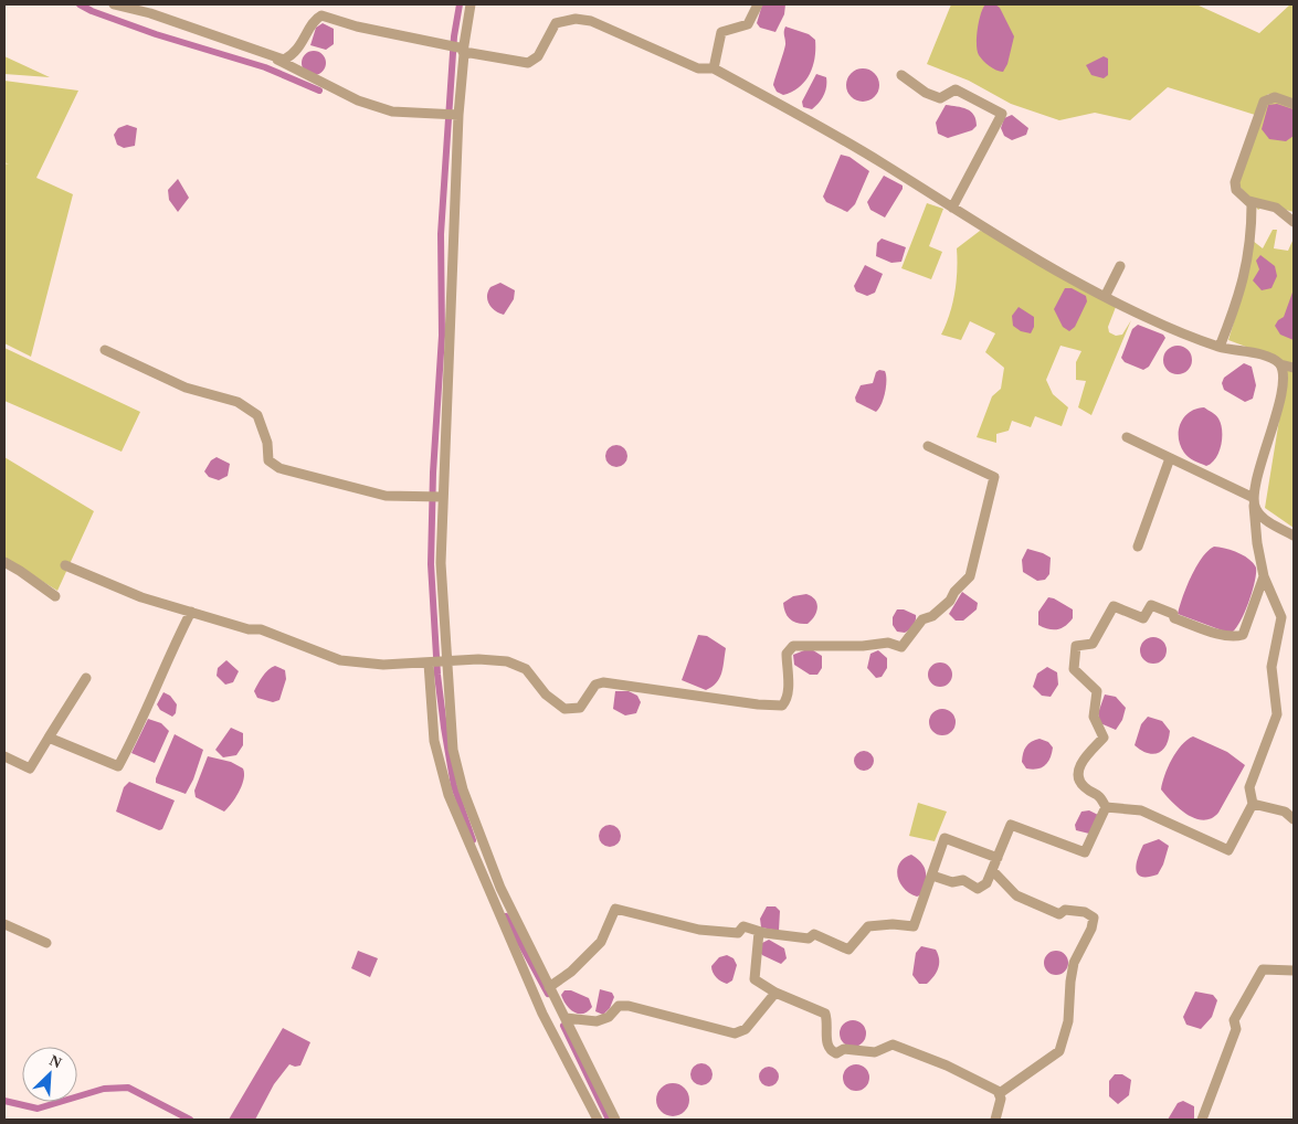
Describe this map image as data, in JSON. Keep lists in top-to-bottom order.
{
  "north": "top right"
}
